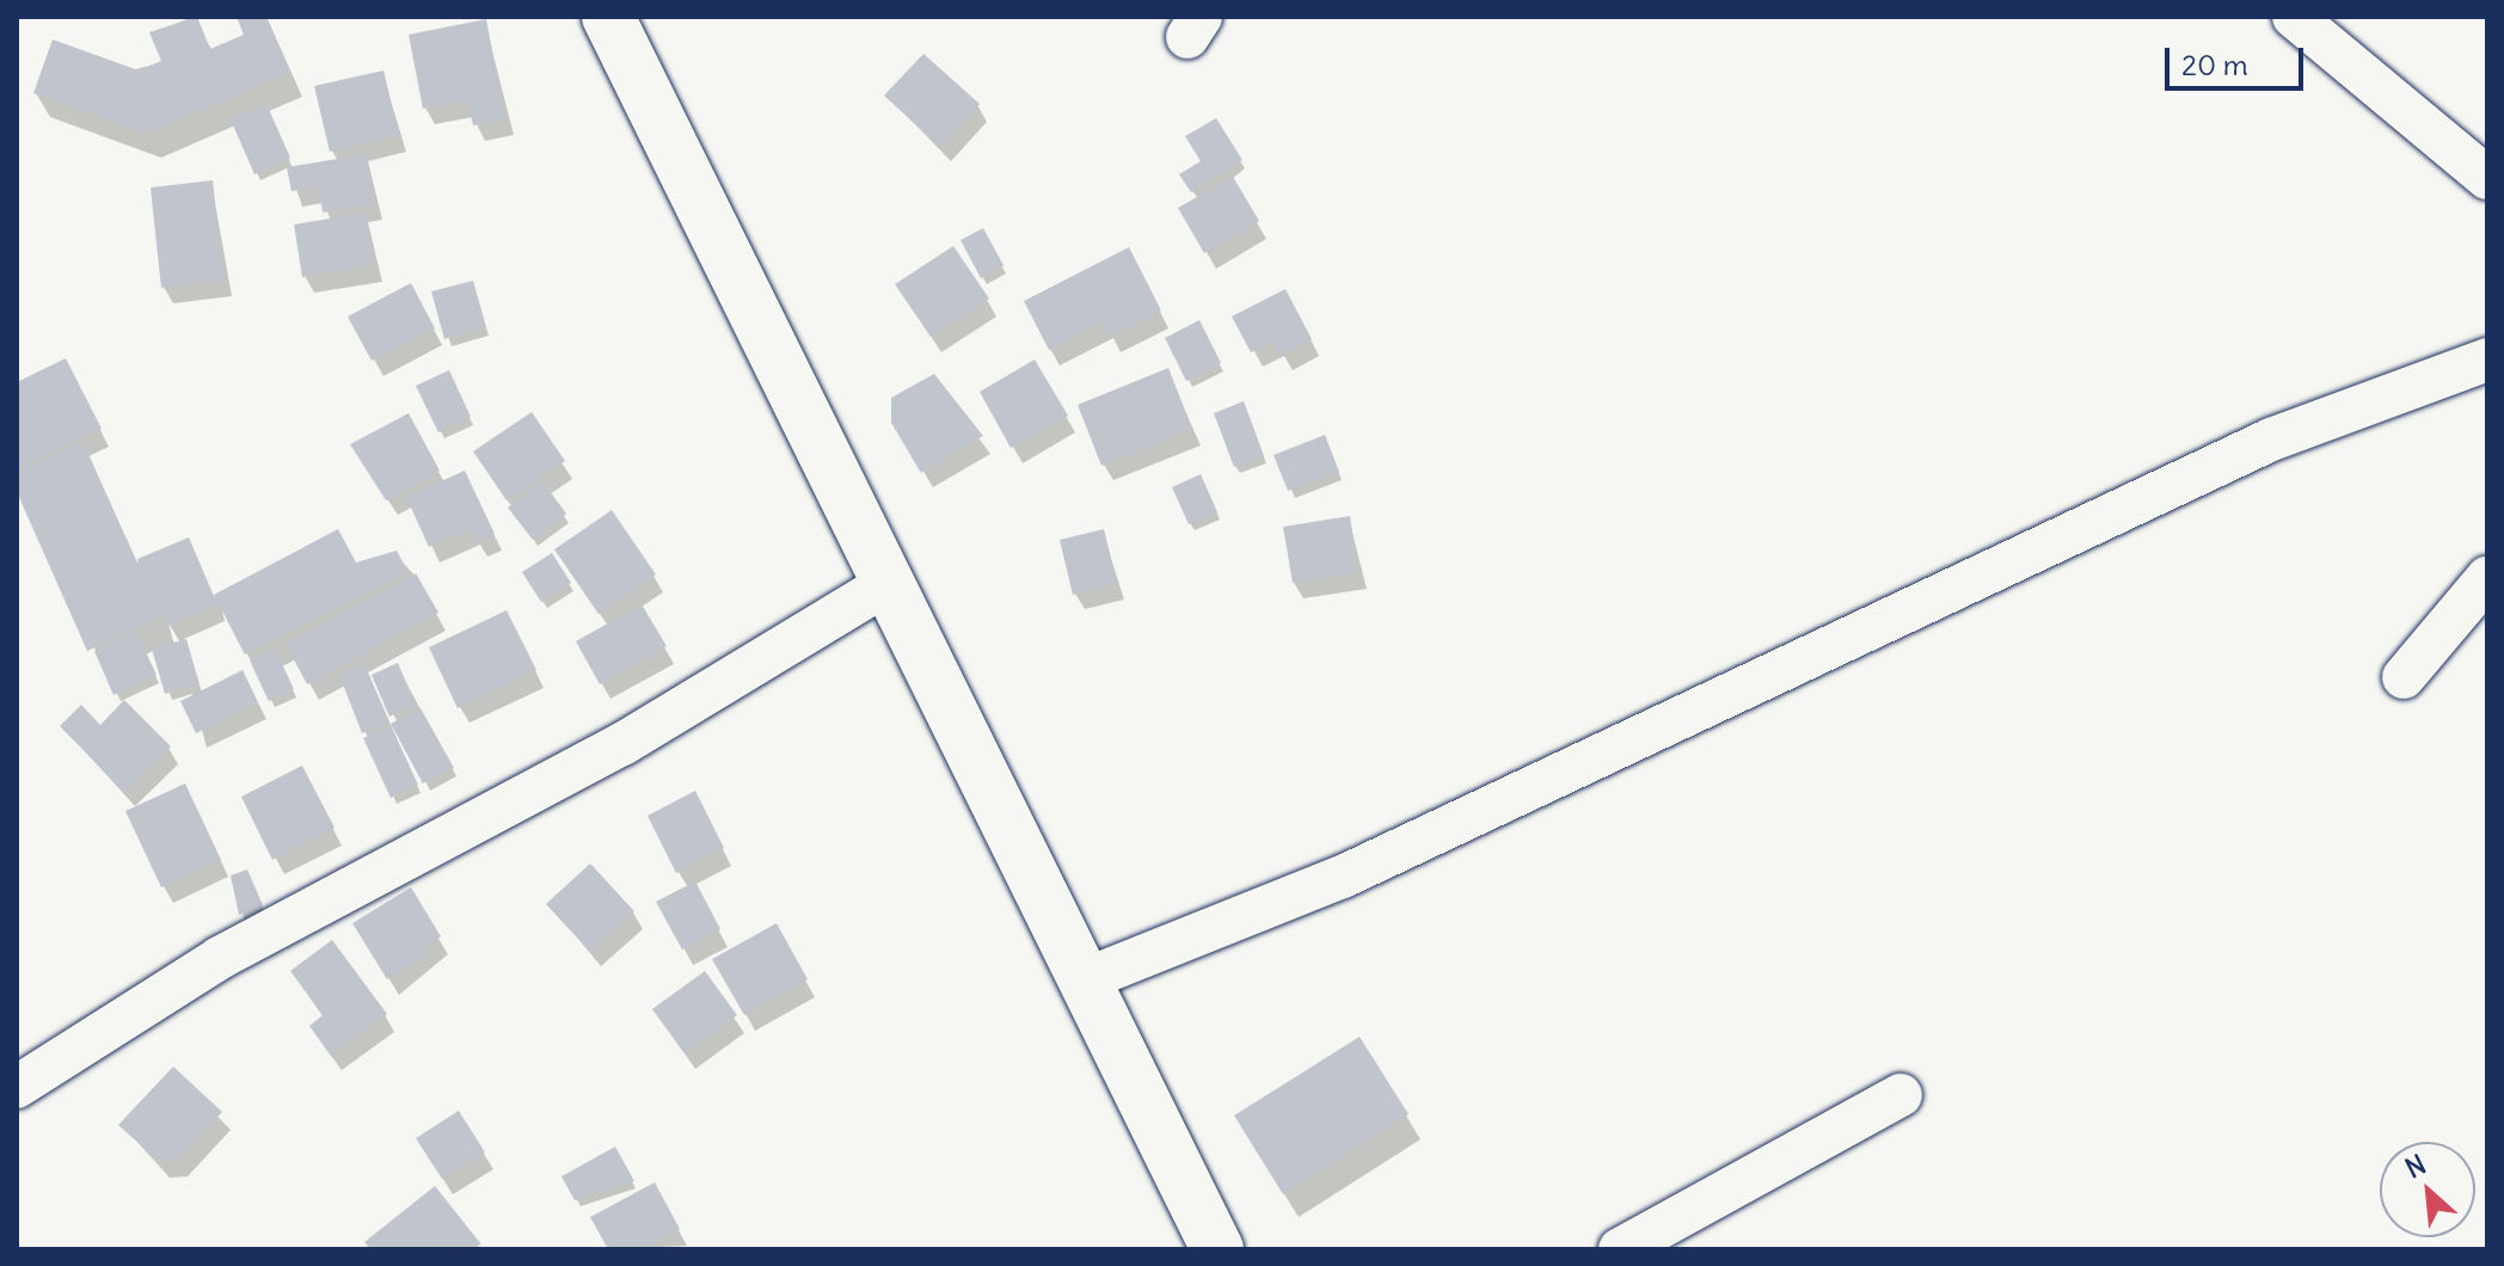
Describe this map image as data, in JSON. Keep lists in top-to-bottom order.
{
  "scale_bar": "20 m",
  "north": "top left"
}
